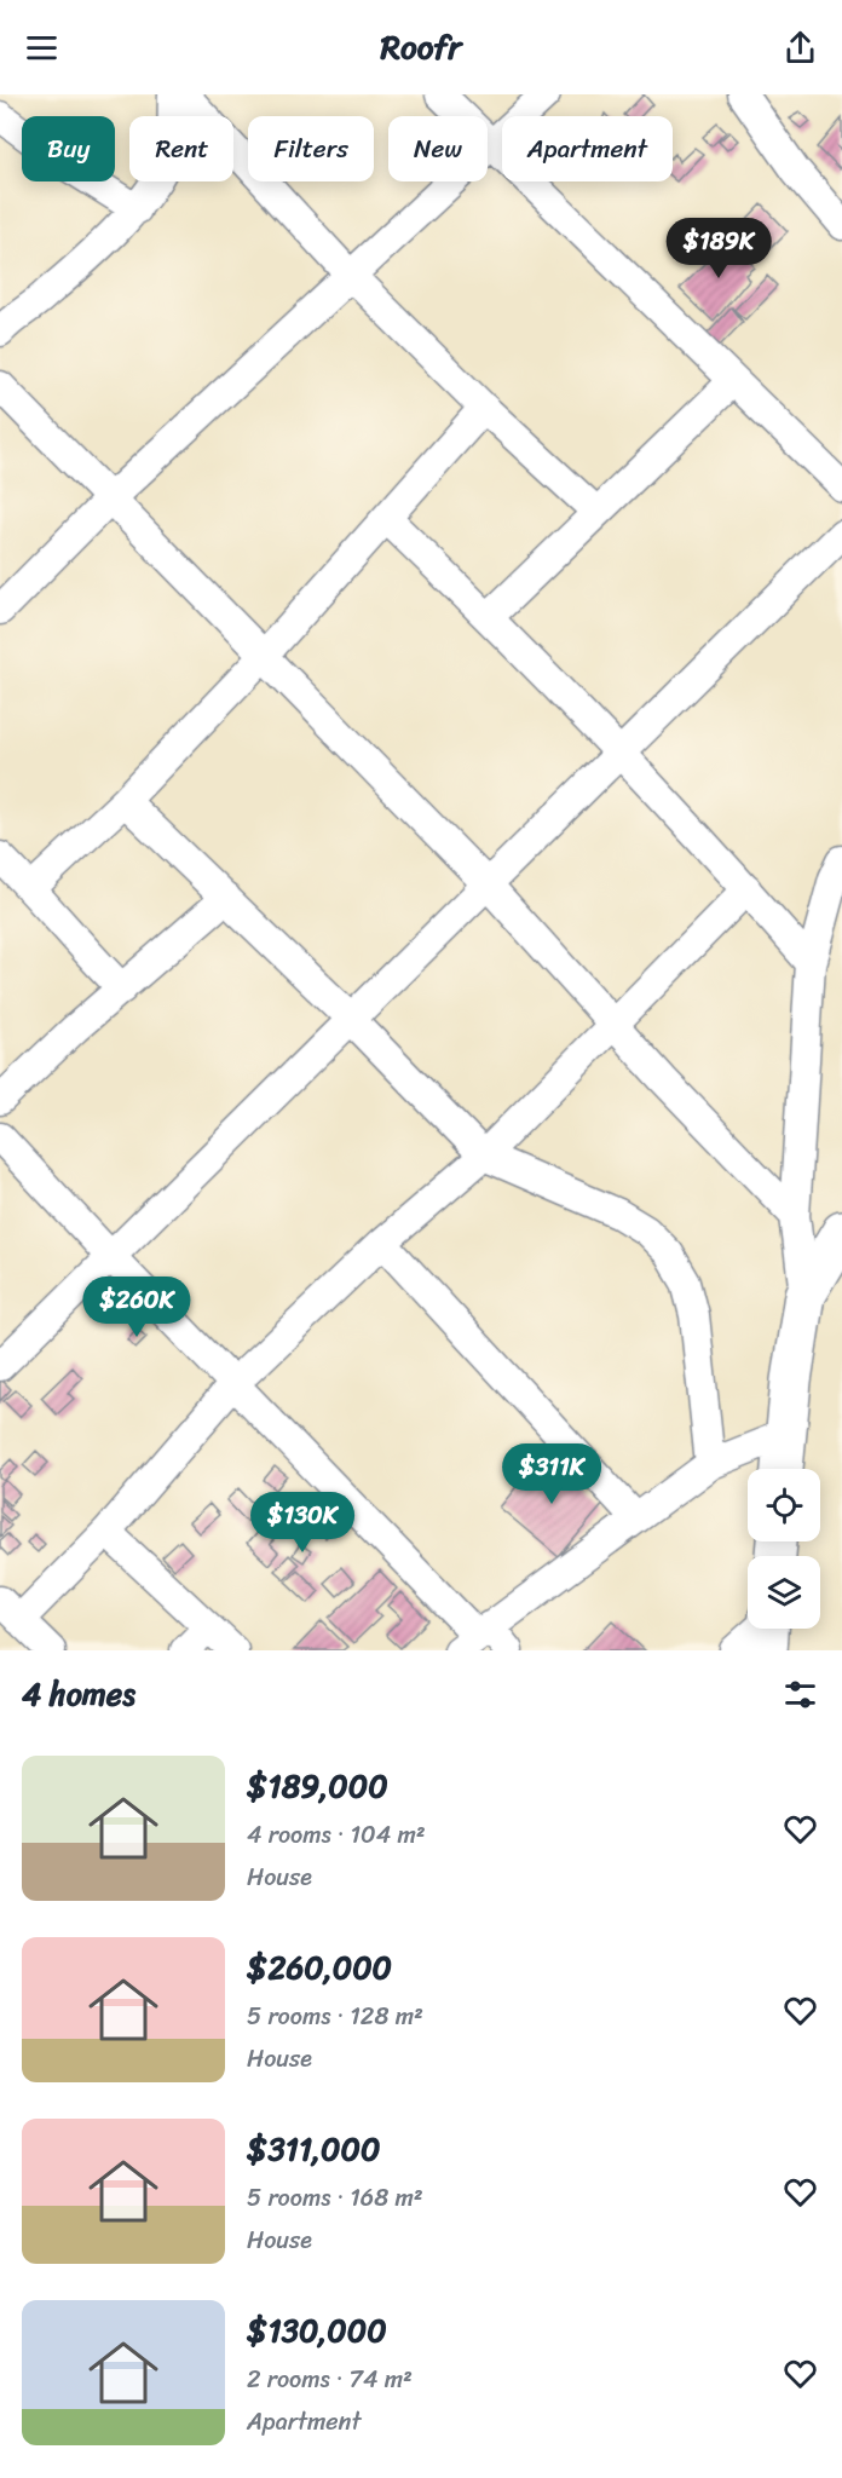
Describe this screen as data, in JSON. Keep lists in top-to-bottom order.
{
  "page": {
    "header": "Roofr",
    "chip": [
      "Buy",
      "Rent",
      "Filters",
      "New",
      "Apartment"
    ],
    "price": [
      "$189K",
      "$260K",
      "$311K",
      "$130K"
    ],
    "heading": "4 homes",
    "list": [
      {
        "name": "$189,000",
        "note": "4 rooms · 104 m² · House"
      },
      {
        "name": "$260,000",
        "note": "5 rooms · 128 m² · House"
      },
      {
        "name": "$311,000",
        "note": "5 rooms · 168 m² · House"
      },
      {
        "name": "$130,000",
        "note": "2 rooms · 74 m² · Apartment"
      }
    ]
  }
}
